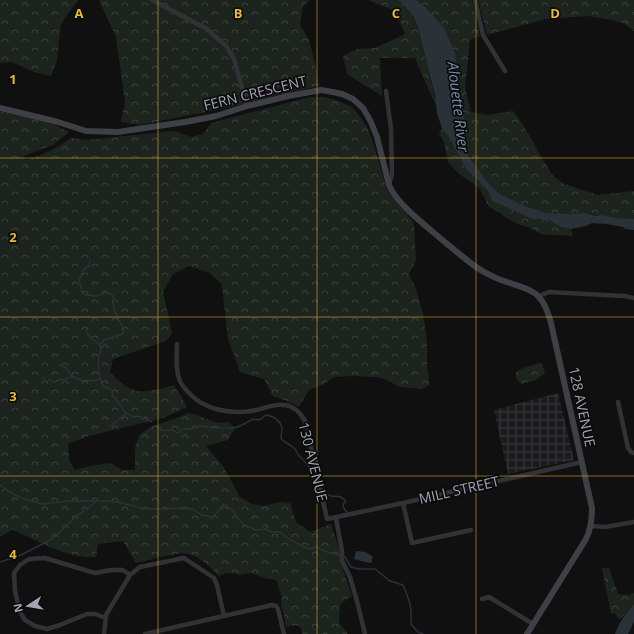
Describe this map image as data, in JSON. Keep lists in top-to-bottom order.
{
  "streets": {
    "street": [
      "FERN CRESCENT",
      "128 AVENUE",
      "130 AVENUE",
      "MILL STREET"
    ]
  },
  "crossings": [
    ["FERN CRESCENT", "128 AVENUE"],
    ["128 AVENUE", "MILL STREET"],
    ["130 AVENUE", "MILL STREET"]
  ],
  "water": ["Alouette River"],
  "north": "left",
  "grid": {
    "columns": [
      "A",
      "B",
      "C",
      "D"
    ],
    "rows": [
      "1",
      "2",
      "3",
      "4"
    ]
  }
}
